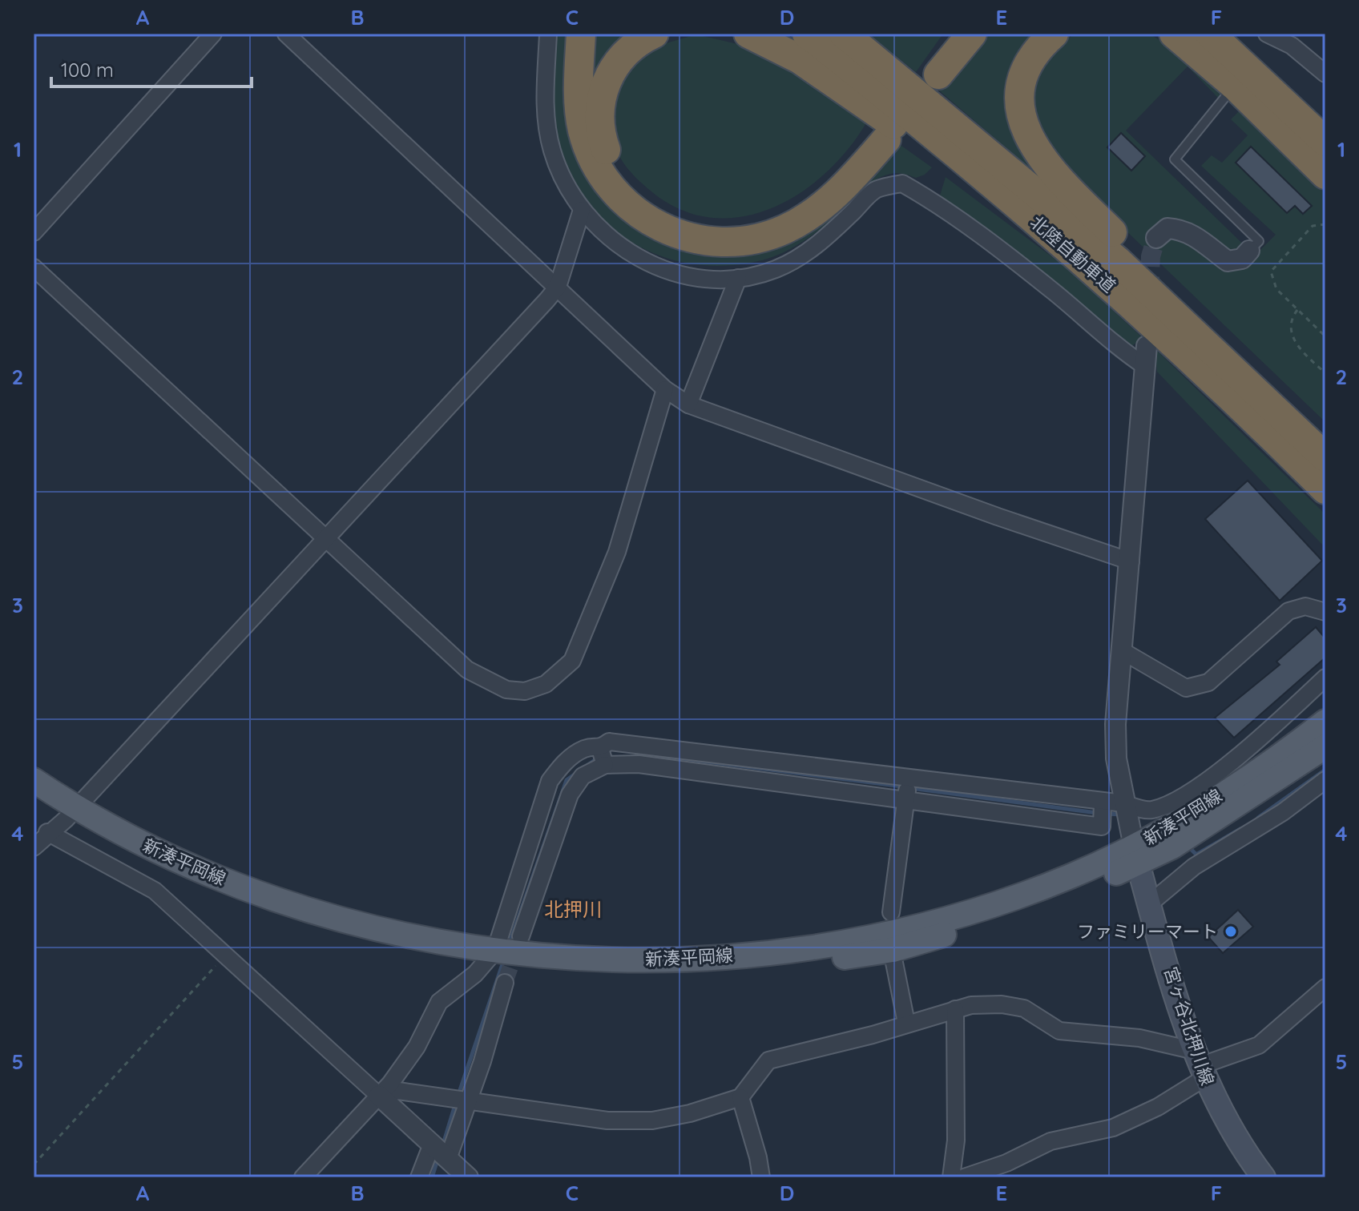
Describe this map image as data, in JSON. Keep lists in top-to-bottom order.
{
  "streets": {
    "highway": ["北陸自動車道"],
    "main road": ["新湊平岡線", "宮ヶ谷北押川線"]
  },
  "crossings": [
    ["新湊平岡線", "宮ヶ谷北押川線"]
  ],
  "districts": ["北押川"],
  "places": ["ファミリーマート"],
  "scale_bar": "100 m",
  "grid": {
    "columns": [
      "A",
      "B",
      "C",
      "D",
      "E",
      "F"
    ],
    "rows": [
      "1",
      "2",
      "3",
      "4",
      "5"
    ]
  }
}
